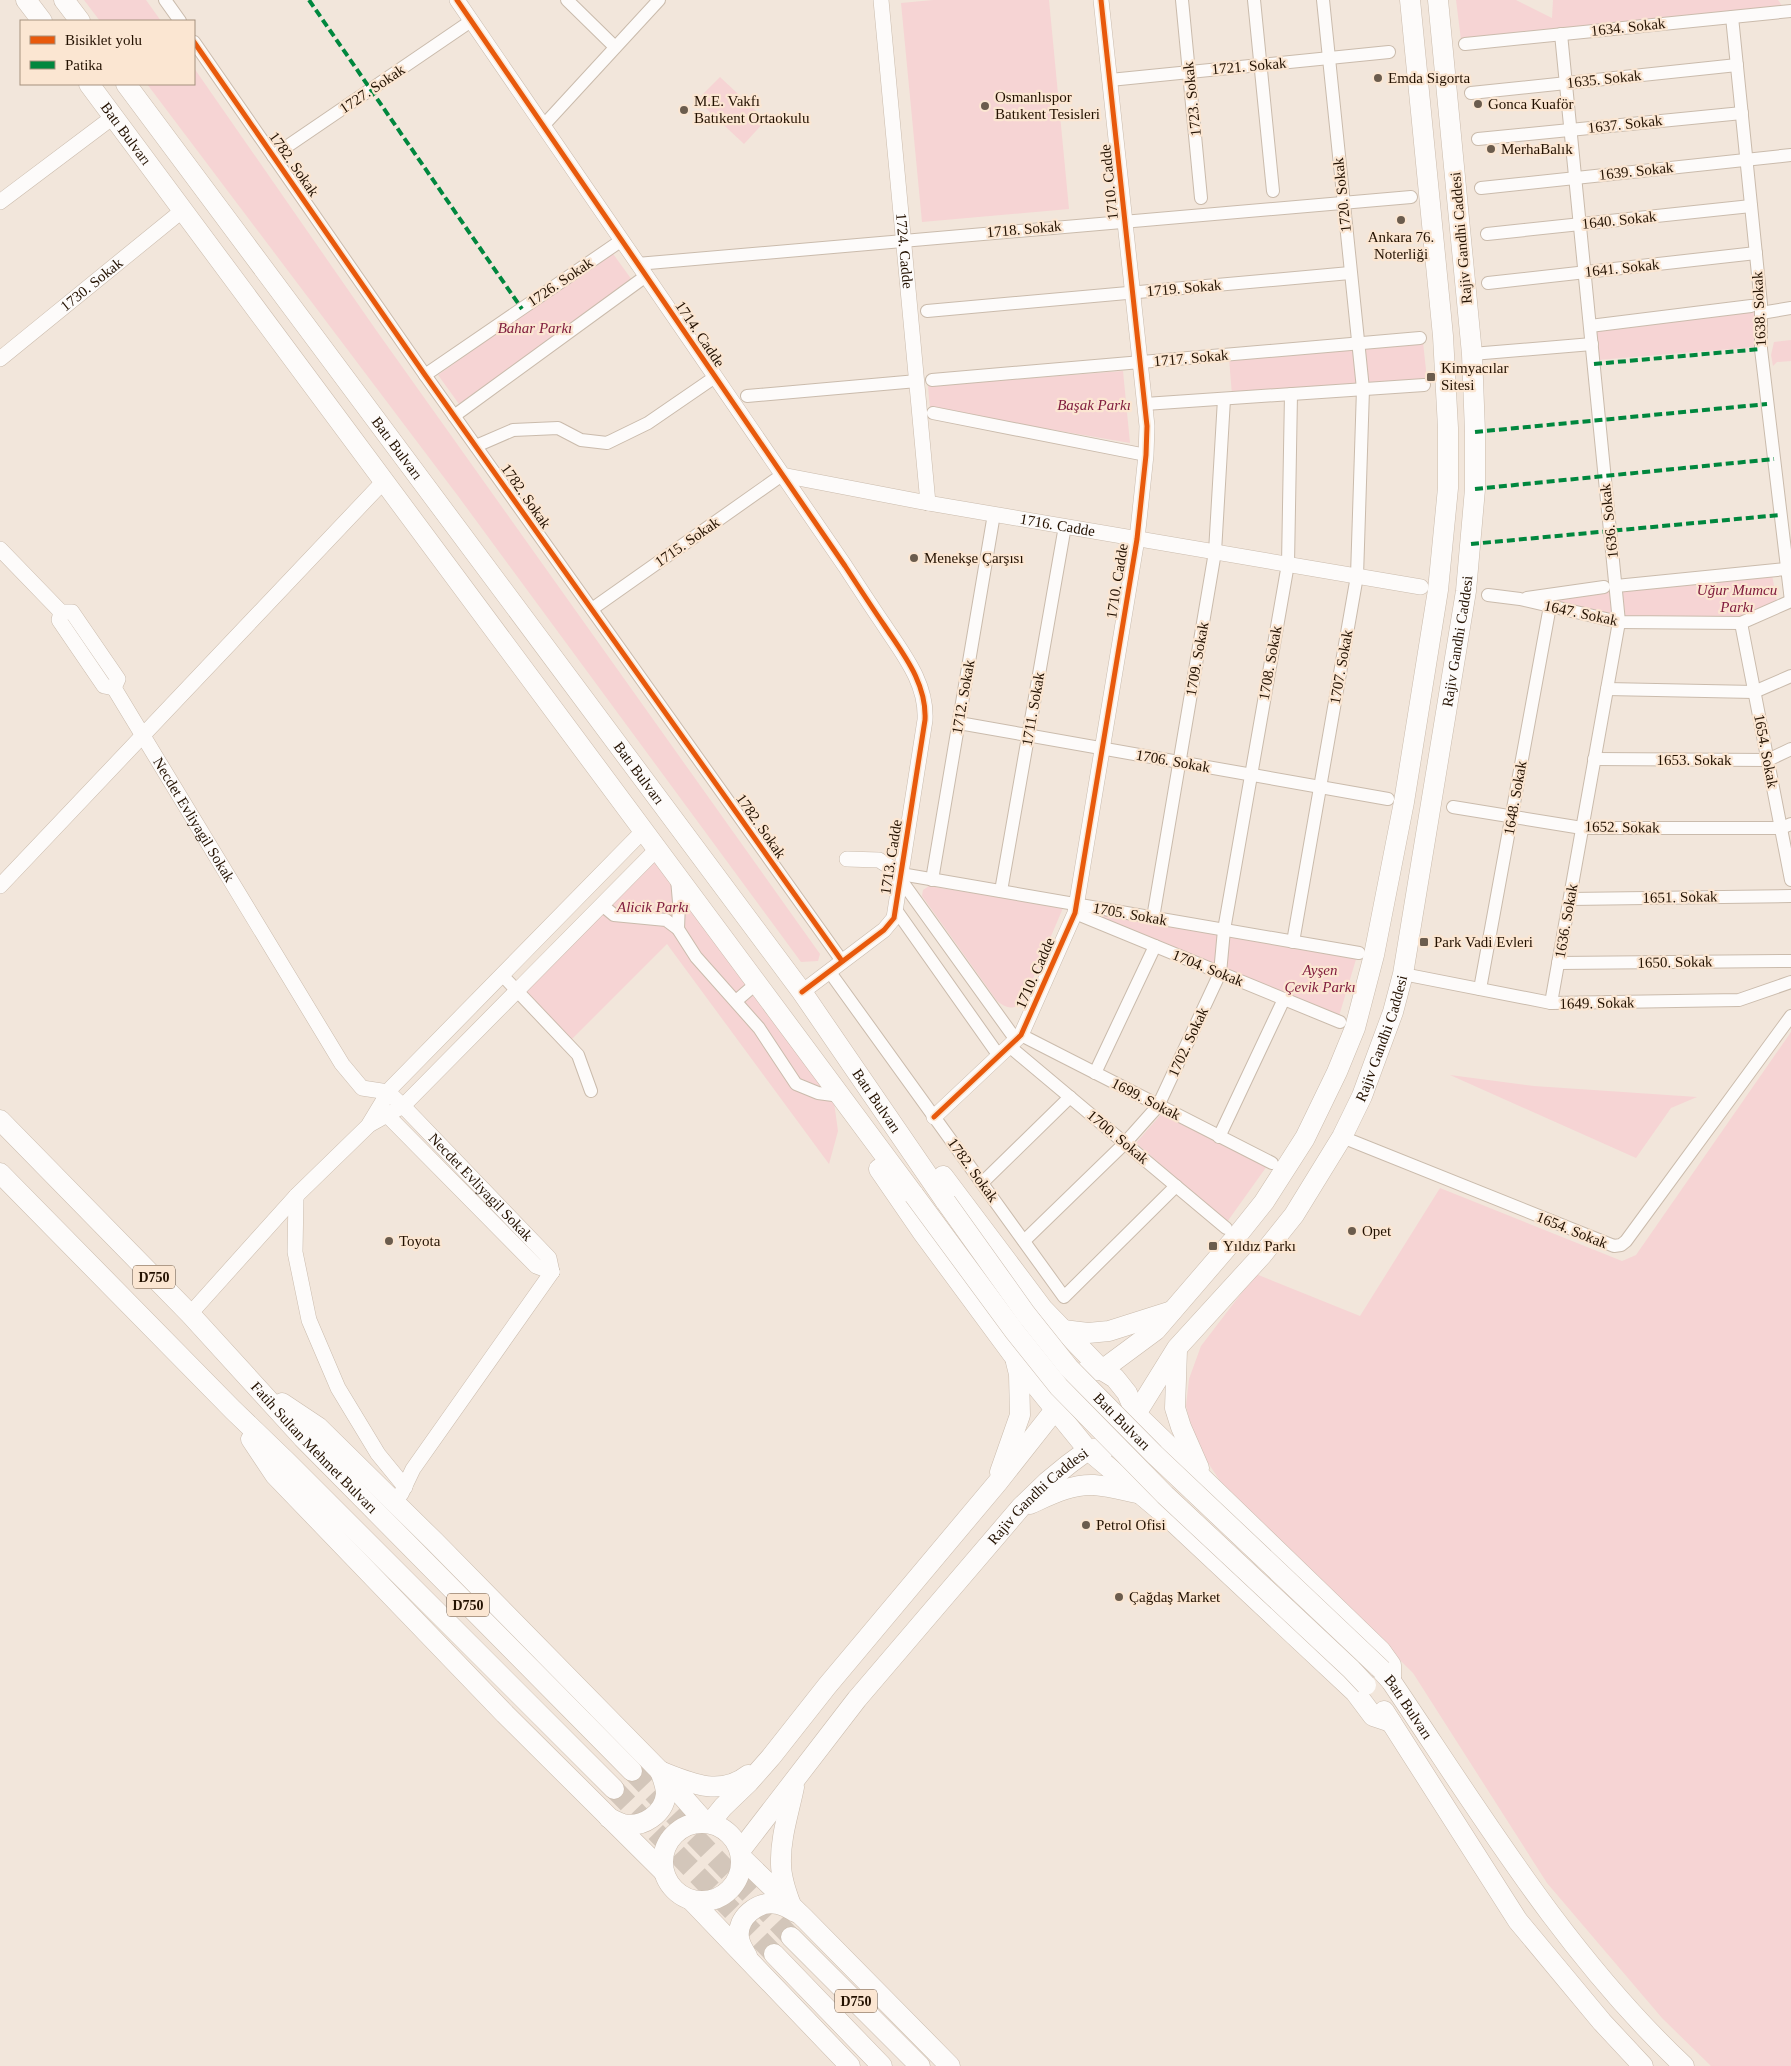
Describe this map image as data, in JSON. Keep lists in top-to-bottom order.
{
  "streets": {
    "main road": [
      "Batı Bulvarı",
      "Rajiv Gandhi Caddesi",
      "D750",
      "Fatih Sultan Mehmet Bulvarı"
    ],
    "street": [
      "1634. Sokak",
      "1721. Sokak",
      "1635. Sokak",
      "1727. Sokak",
      "1723. Sokak",
      "1637. Sokak",
      "1782. Sokak",
      "1639. Sokak",
      "1710. Cadde",
      "1720. Sokak",
      "1640. Sokak",
      "1718. Sokak",
      "1724. Cadde",
      "1641. Sokak",
      "1726. Sokak",
      "1730. Sokak",
      "1719. Sokak",
      "1638. Sokak",
      "1714. Cadde",
      "1717. Sokak",
      "1636. Sokak",
      "1716. Cadde",
      "1715. Sokak",
      "1647. Sokak",
      "1709. Sokak",
      "1708. Sokak",
      "1707. Sokak",
      "1712. Sokak",
      "1711. Sokak",
      "1654. Sokak",
      "1653. Sokak",
      "1706. Sokak",
      "1648. Sokak",
      "Necdet Evliyagil Sokak",
      "1652. Sokak",
      "1713. Cadde",
      "1651. Sokak",
      "1705. Sokak",
      "1650. Sokak",
      "1704. Sokak",
      "1649. Sokak",
      "1702. Sokak",
      "1699. Sokak",
      "1700. Sokak"
    ]
  },
  "crossings": [
    ["1634. Sokak", "1638. Sokak"],
    ["1634. Sokak", "1636. Sokak"],
    ["1721. Sokak", "1723. Sokak"],
    ["1721. Sokak", "1710. Cadde"],
    ["1721. Sokak", "1720. Sokak"],
    ["1635. Sokak", "1638. Sokak"],
    ["1635. Sokak", "1636. Sokak"],
    ["1727. Sokak", "1782. Sokak"],
    ["1727. Sokak", "1714. Cadde"],
    ["1637. Sokak", "1638. Sokak"],
    ["1637. Sokak", "1636. Sokak"],
    ["Batı Bulvarı", "Rajiv Gandhi Caddesi"],
    ["Batı Bulvarı", "1730. Sokak"],
    ["Batı Bulvarı", "1713. Cadde"],
    ["1782. Sokak", "1710. Cadde"],
    ["1782. Sokak", "1726. Sokak"],
    ["1782. Sokak", "1715. Sokak"],
    ["1782. Sokak", "1713. Cadde"],
    ["1782. Sokak", "1702. Sokak"],
    ["1782. Sokak", "1700. Sokak"],
    ["1639. Sokak", "1638. Sokak"],
    ["1639. Sokak", "1636. Sokak"],
    ["1710. Cadde", "1718. Sokak"],
    ["1710. Cadde", "1719. Sokak"],
    ["1710. Cadde", "1717. Sokak"],
    ["1710. Cadde", "1716. Cadde"],
    ["1710. Cadde", "1706. Sokak"],
    ["1710. Cadde", "1705. Sokak"],
    ["1710. Cadde", "1704. Sokak"],
    ["1710. Cadde", "1699. Sokak"],
    ["1710. Cadde", "1700. Sokak"],
    ["1720. Sokak", "1718. Sokak"],
    ["1720. Sokak", "1719. Sokak"],
    ["1720. Sokak", "1717. Sokak"],
    ["1720. Sokak", "1707. Sokak"],
    ["1640. Sokak", "1638. Sokak"],
    ["1640. Sokak", "1636. Sokak"],
    ["1718. Sokak", "1724. Cadde"],
    ["1718. Sokak", "1714. Cadde"],
    ["Rajiv Gandhi Caddesi", "1654. Sokak"],
    ["Rajiv Gandhi Caddesi", "1649. Sokak"],
    ["1724. Cadde", "1717. Sokak"],
    ["1724. Cadde", "1716. Cadde"],
    ["1641. Sokak", "1638. Sokak"],
    ["1641. Sokak", "1636. Sokak"],
    ["1726. Sokak", "1714. Cadde"],
    ["1638. Sokak", "1647. Sokak"],
    ["1714. Cadde", "1716. Cadde"],
    ["1714. Cadde", "1715. Sokak"],
    ["1714. Cadde", "1713. Cadde"],
    ["1636. Sokak", "1647. Sokak"],
    ["1636. Sokak", "1653. Sokak"],
    ["1636. Sokak", "1652. Sokak"],
    ["1636. Sokak", "1651. Sokak"],
    ["1636. Sokak", "1650. Sokak"],
    ["1636. Sokak", "1649. Sokak"],
    ["1716. Cadde", "1715. Sokak"],
    ["1716. Cadde", "1709. Sokak"],
    ["1716. Cadde", "1708. Sokak"],
    ["1716. Cadde", "1707. Sokak"],
    ["1716. Cadde", "1712. Sokak"],
    ["1716. Cadde", "1711. Sokak"],
    ["1647. Sokak", "1654. Sokak"],
    ["1647. Sokak", "1648. Sokak"],
    ["1709. Sokak", "1706. Sokak"],
    ["1709. Sokak", "1705. Sokak"],
    ["1708. Sokak", "1706. Sokak"],
    ["1708. Sokak", "1705. Sokak"],
    ["1708. Sokak", "1702. Sokak"],
    ["1707. Sokak", "1706. Sokak"],
    ["1707. Sokak", "1705. Sokak"],
    ["1712. Sokak", "1706. Sokak"],
    ["1712. Sokak", "1705. Sokak"],
    ["1711. Sokak", "1706. Sokak"],
    ["1711. Sokak", "1705. Sokak"],
    ["1654. Sokak", "1653. Sokak"],
    ["1654. Sokak", "1652. Sokak"],
    ["1648. Sokak", "1652. Sokak"],
    ["1648. Sokak", "1649. Sokak"],
    ["1713. Cadde", "1705. Sokak"],
    ["1705. Sokak", "1704. Sokak"],
    ["1705. Sokak", "1702. Sokak"],
    ["1704. Sokak", "1702. Sokak"],
    ["1702. Sokak", "1699. Sokak"],
    ["1702. Sokak", "1700. Sokak"],
    ["1699. Sokak", "1700. Sokak"]
  ],
  "parks": [
    "Bahar Parkı",
    "Başak Parkı",
    "Uğur Mumcu Parkı",
    "Alicik Parkı",
    "Ayşen Çevik Parkı"
  ],
  "places": {
    "other": [
      "Emda Sigorta",
      "Gonca Kuaför",
      "Osmanlıspor Batıkent Tesisleri",
      "M.E. Vakfı Batıkent Ortaokulu",
      "MerhaBalık",
      "Ankara 76. Noterliği",
      "Menekşe Çarşısı",
      "Opet",
      "Toyota",
      "Petrol Ofisi",
      "Çağdaş Market"
    ],
    "transit": ["Kimyacılar Sitesi", "Park Vadi Evleri", "Yıldız Parkı"]
  },
  "legend": ["Bisiklet yolu", "Patika"]
}
